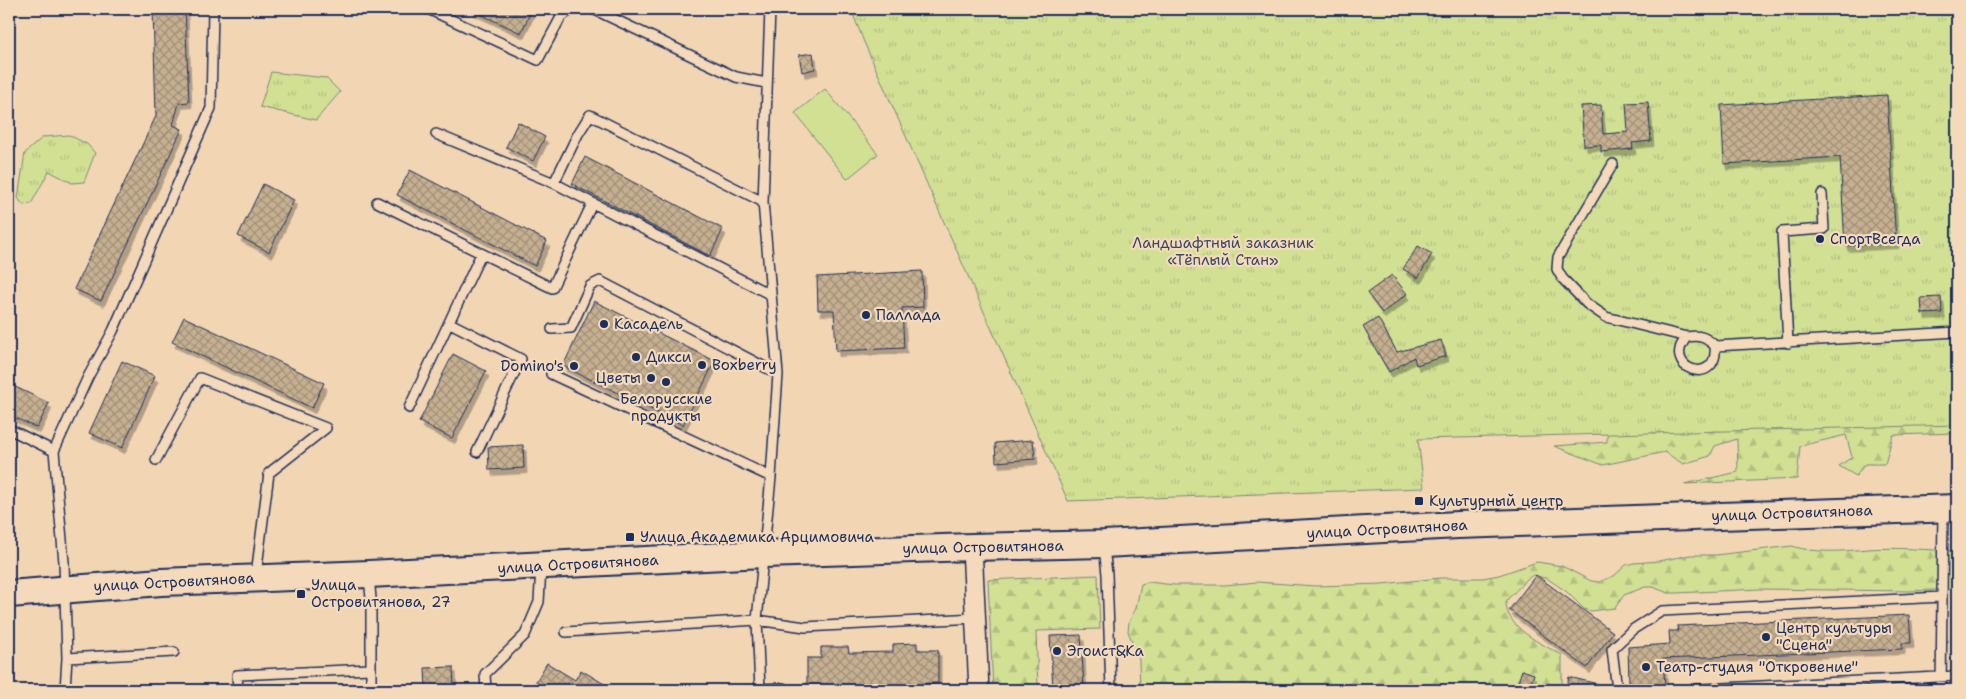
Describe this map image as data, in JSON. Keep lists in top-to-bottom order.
{
  "streets": {
    "main road": ["улица Островитянова"]
  },
  "parks": ["Ландшафтный заказник «Тёплый Стан»"],
  "places": {
    "other": [
      "СпортВсегда",
      "Паллада",
      "Касадель",
      "Дикси",
      "Boxberry",
      "Domino's",
      "Цветы",
      "Белорусские продукты",
      "Центр культуры \"Сцена\"",
      "Эгоист&Ка",
      "Театр-студия \"Откровение\""
    ],
    "transit": ["Культурный центр", "Улица Академика Арцимовича", "Улица Островитянова, 27"]
  }
}
